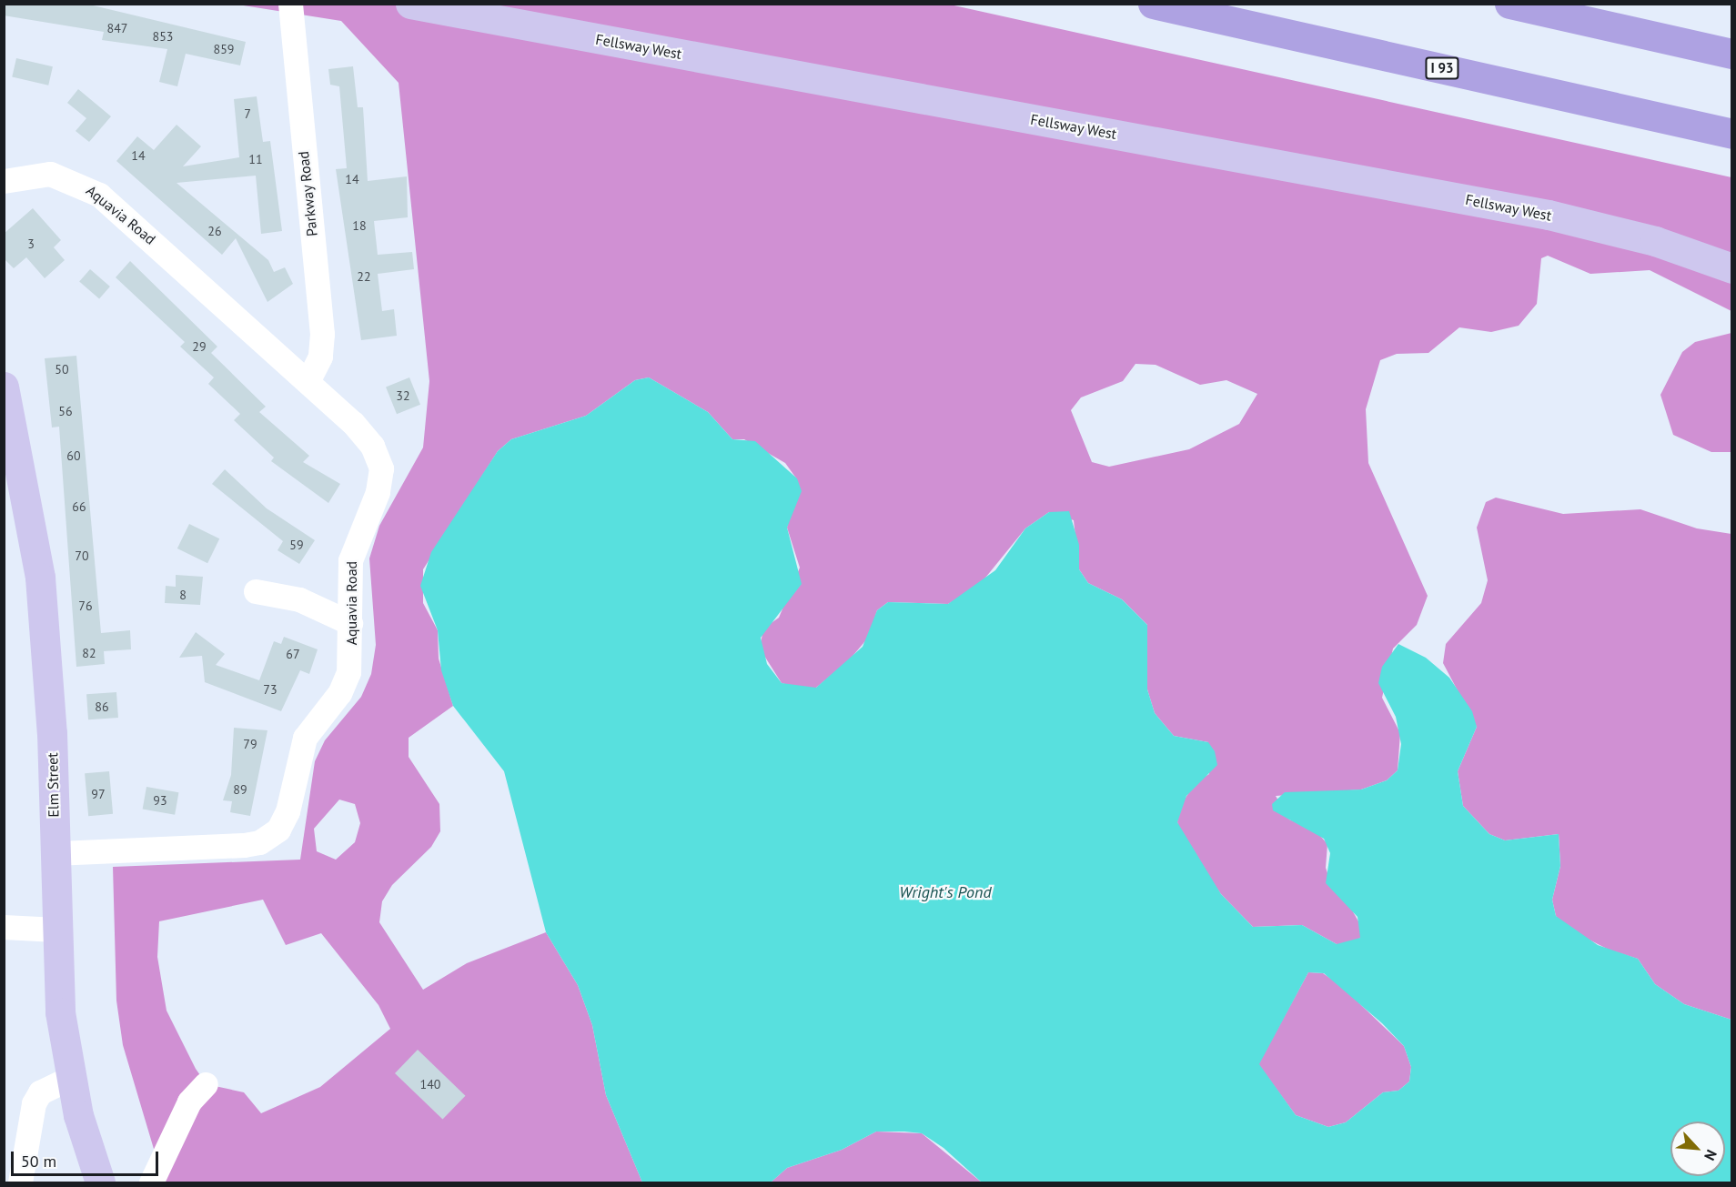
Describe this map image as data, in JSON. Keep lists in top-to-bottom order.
{
  "streets": {
    "highway": ["I 93"],
    "main road": ["Fellsway West", "Elm Street"],
    "street": ["Parkway Road", "Aquavia Road"]
  },
  "crossings": [
    ["Parkway Road", "Aquavia Road"],
    ["Aquavia Road", "Elm Street"]
  ],
  "water": ["Wright's Pond"],
  "house_numbers": [
    "847",
    "853",
    "859",
    "7",
    "14",
    "11",
    "14",
    "18",
    "26",
    "3",
    "22",
    "29",
    "50",
    "32",
    "56",
    "60",
    "66",
    "59",
    "70",
    "8",
    "76",
    "82",
    "67",
    "73",
    "86",
    "79",
    "89",
    "97",
    "93",
    "140"
  ],
  "scale_bar": "50 m",
  "north": "bottom right"
}
